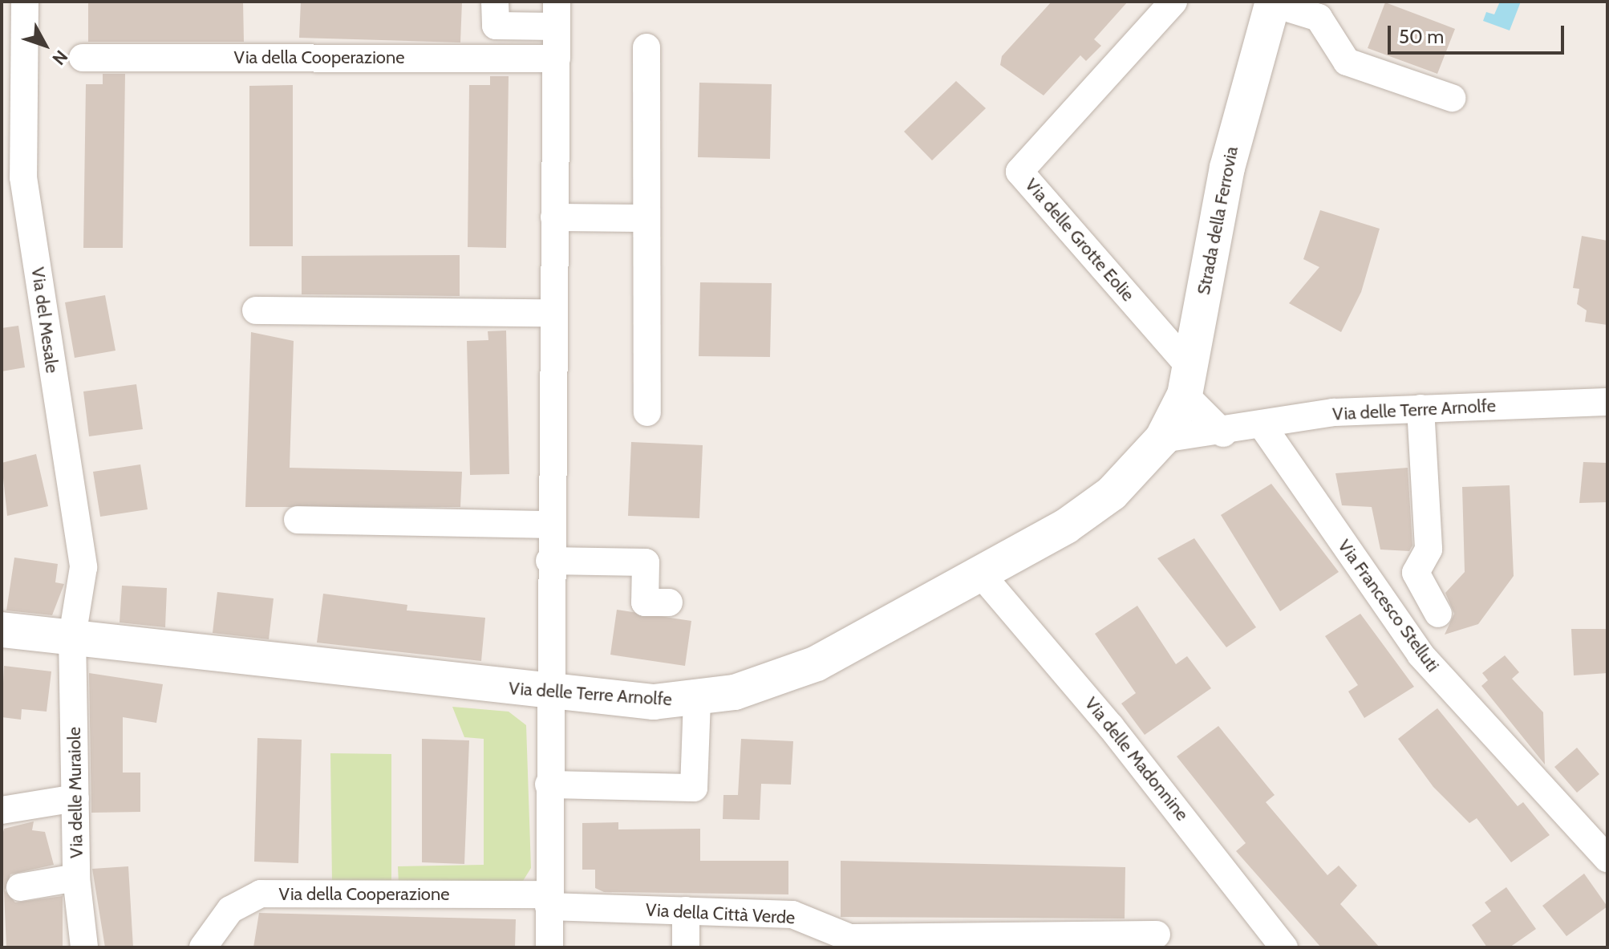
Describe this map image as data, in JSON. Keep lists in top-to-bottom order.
{
  "streets": {
    "street": [
      "Via della Cooperazione",
      "Strada della Ferrovia",
      "Via delle Grotte Eolie",
      "Via del Mesale",
      "Via delle Terre Arnolfe",
      "Via Francesco Stelluti",
      "Via delle Madonnine",
      "Via delle Muraiole",
      "Via della Città Verde"
    ]
  },
  "crossings": [
    ["Via della Cooperazione", "Via della Città Verde"],
    ["Strada della Ferrovia", "Via delle Grotte Eolie"],
    ["Strada della Ferrovia", "Via delle Terre Arnolfe"],
    ["Via del Mesale", "Via delle Terre Arnolfe"],
    ["Via del Mesale", "Via delle Muraiole"],
    ["Via delle Terre Arnolfe", "Via Francesco Stelluti"],
    ["Via delle Terre Arnolfe", "Via delle Madonnine"],
    ["Via delle Terre Arnolfe", "Via delle Muraiole"]
  ],
  "scale_bar": "50 m",
  "north": "bottom right"
}
